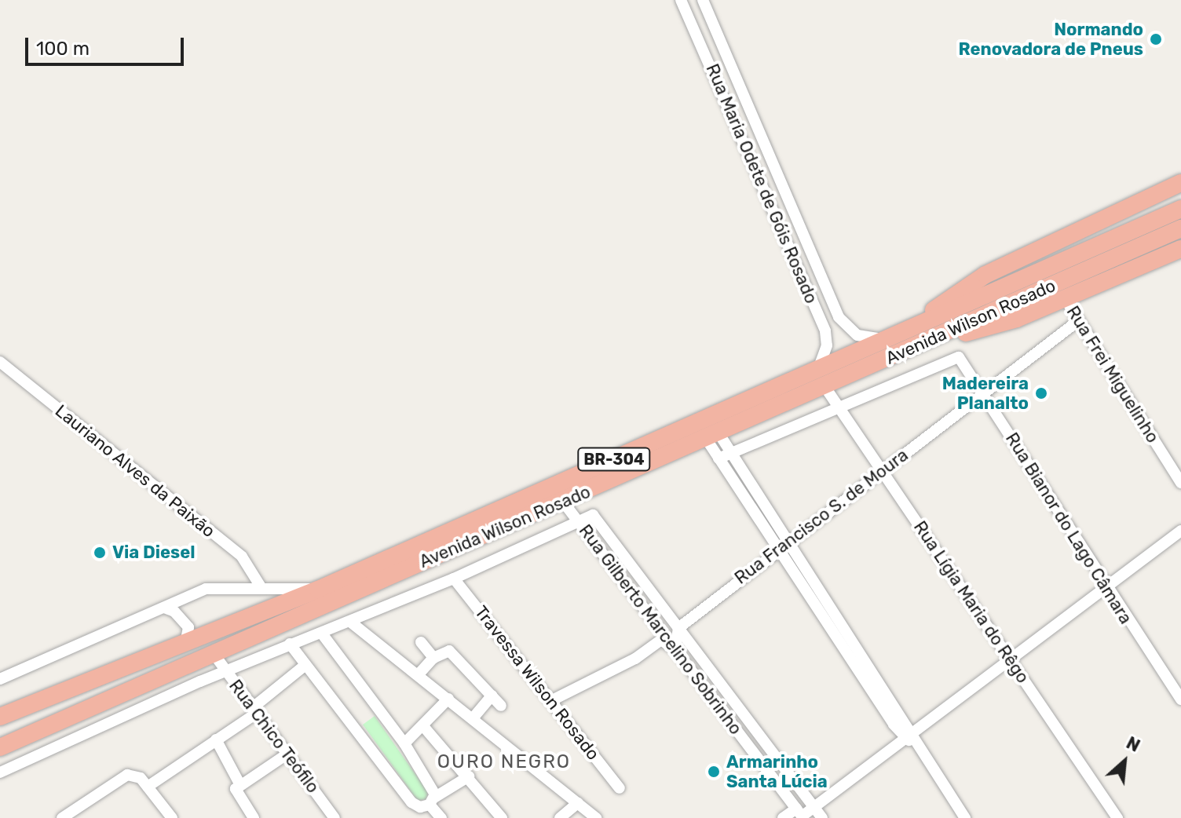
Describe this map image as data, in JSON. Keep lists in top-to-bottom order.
{
  "streets": {
    "highway": ["Avenida Wilson Rosado", "BR-304"],
    "street": [
      "Rua Maria Odete de Góis Rosado",
      "Rua Frei Miguelinho",
      "Lauriano Alves da Paixão",
      "Rua Francisco S. de Moura",
      "Rua Bianor do Lago Câmara",
      "Rua Lígia Maria do Rêgo",
      "Rua Gilberto Marcelino Sobrinho",
      "Travessa Wilson Rosado",
      "Rua Chico Teófilo"
    ]
  },
  "crossings": [
    ["Rua Maria Odete de Góis Rosado", "Avenida Wilson Rosado"],
    ["Avenida Wilson Rosado", "Rua Lígia Maria do Rêgo"],
    ["Avenida Wilson Rosado", "Rua Gilberto Marcelino Sobrinho"],
    ["Avenida Wilson Rosado", "Rua Chico Teófilo"],
    ["Rua Frei Miguelinho", "Rua Francisco S. de Moura"],
    ["Rua Francisco S. de Moura", "Rua Bianor do Lago Câmara"],
    ["Rua Francisco S. de Moura", "Rua Lígia Maria do Rêgo"],
    ["Rua Francisco S. de Moura", "Rua Gilberto Marcelino Sobrinho"],
    ["Rua Bianor do Lago Câmara", "Rua Lígia Maria do Rêgo"]
  ],
  "districts": ["OURO NEGRO"],
  "places": [
    "Normando Renovadora de Pneus",
    "Madereira Planalto",
    "Via Diesel",
    "Armarinho Santa Lúcia"
  ],
  "scale_bar": "100 m",
  "north": "top right"
}
